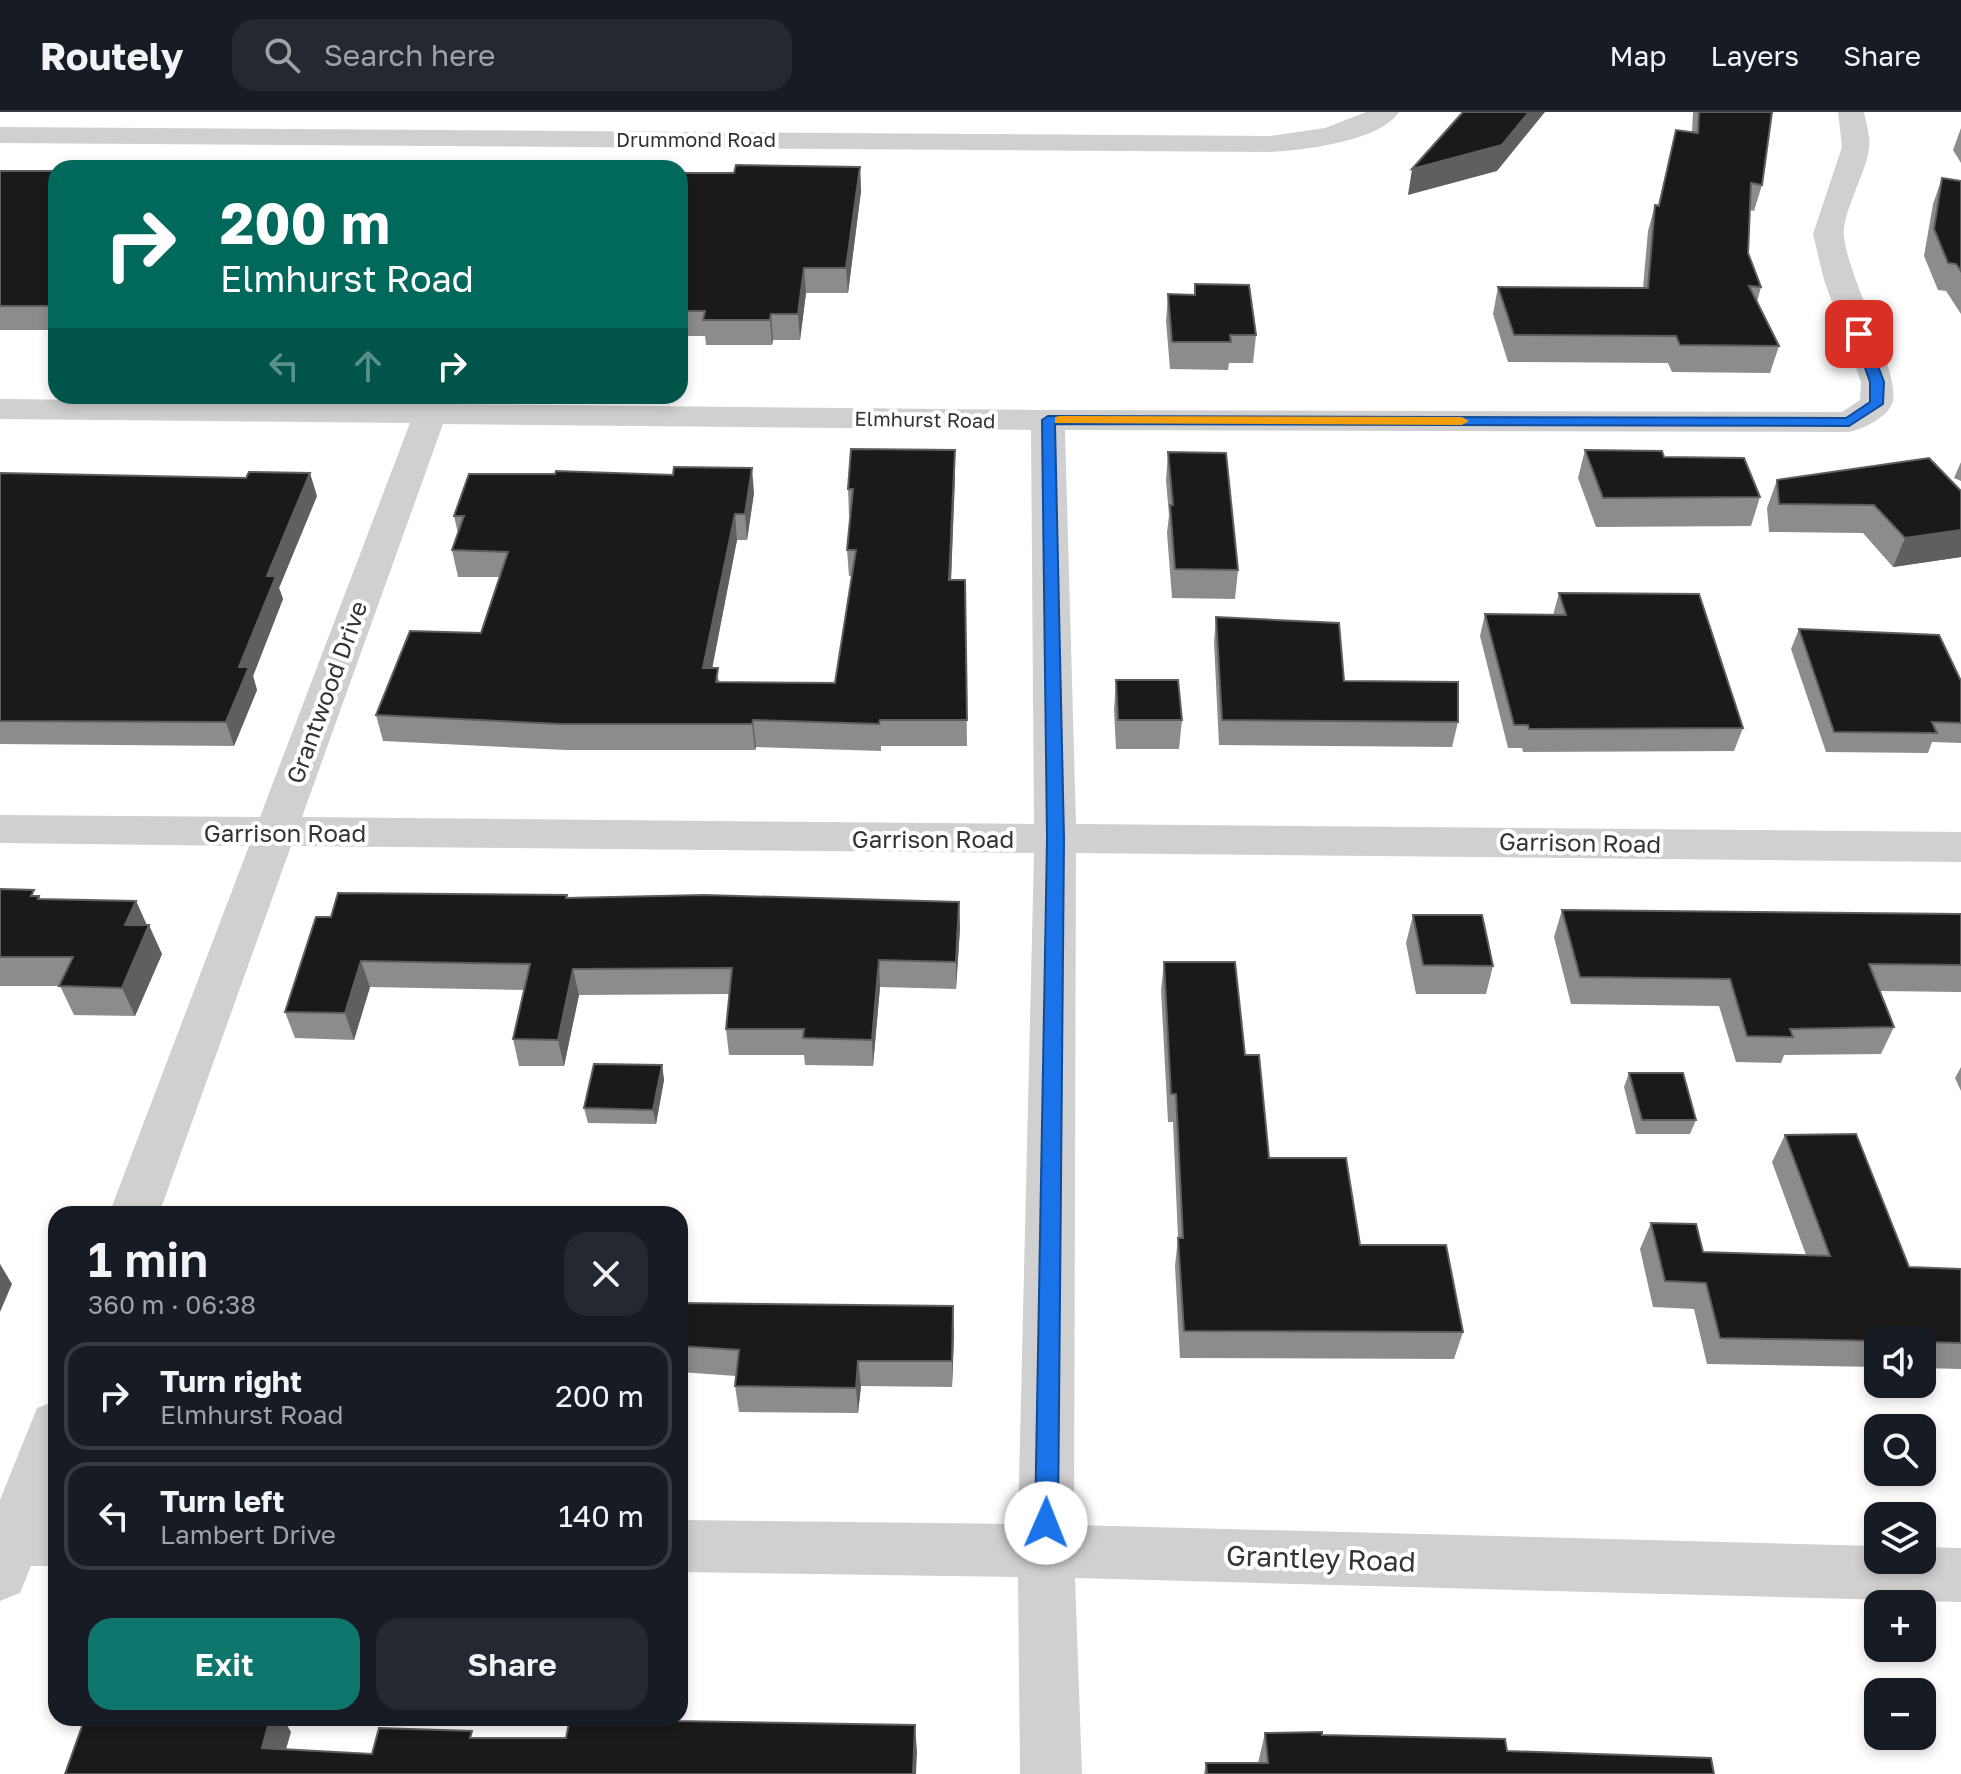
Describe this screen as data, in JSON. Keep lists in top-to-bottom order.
{
  "streets": {
    "street": [
      "Drummond Road",
      "Elmhurst Road",
      "Grantwood Drive",
      "Garrison Road",
      "Grantley Road"
    ]
  },
  "crossings": [
    ["Elmhurst Road", "Grantwood Drive"],
    ["Grantwood Drive", "Garrison Road"]
  ],
  "page": {
    "header": "Routely",
    "search": "Search here",
    "nav": ["Map", "Layers", "Share"],
    "turn": ["200 m", "Elmhurst Road"],
    "heading": ["1 min", "360 m · 06:38"],
    "map_buttons": ["+", "−"],
    "list": [
      {
        "name": "Turn right",
        "note": "Elmhurst Road",
        "value": "200 m"
      },
      {
        "name": "Turn left",
        "note": "Lambert Drive",
        "value": "140 m"
      }
    ],
    "buttons": ["Exit", "Share"]
  }
}
